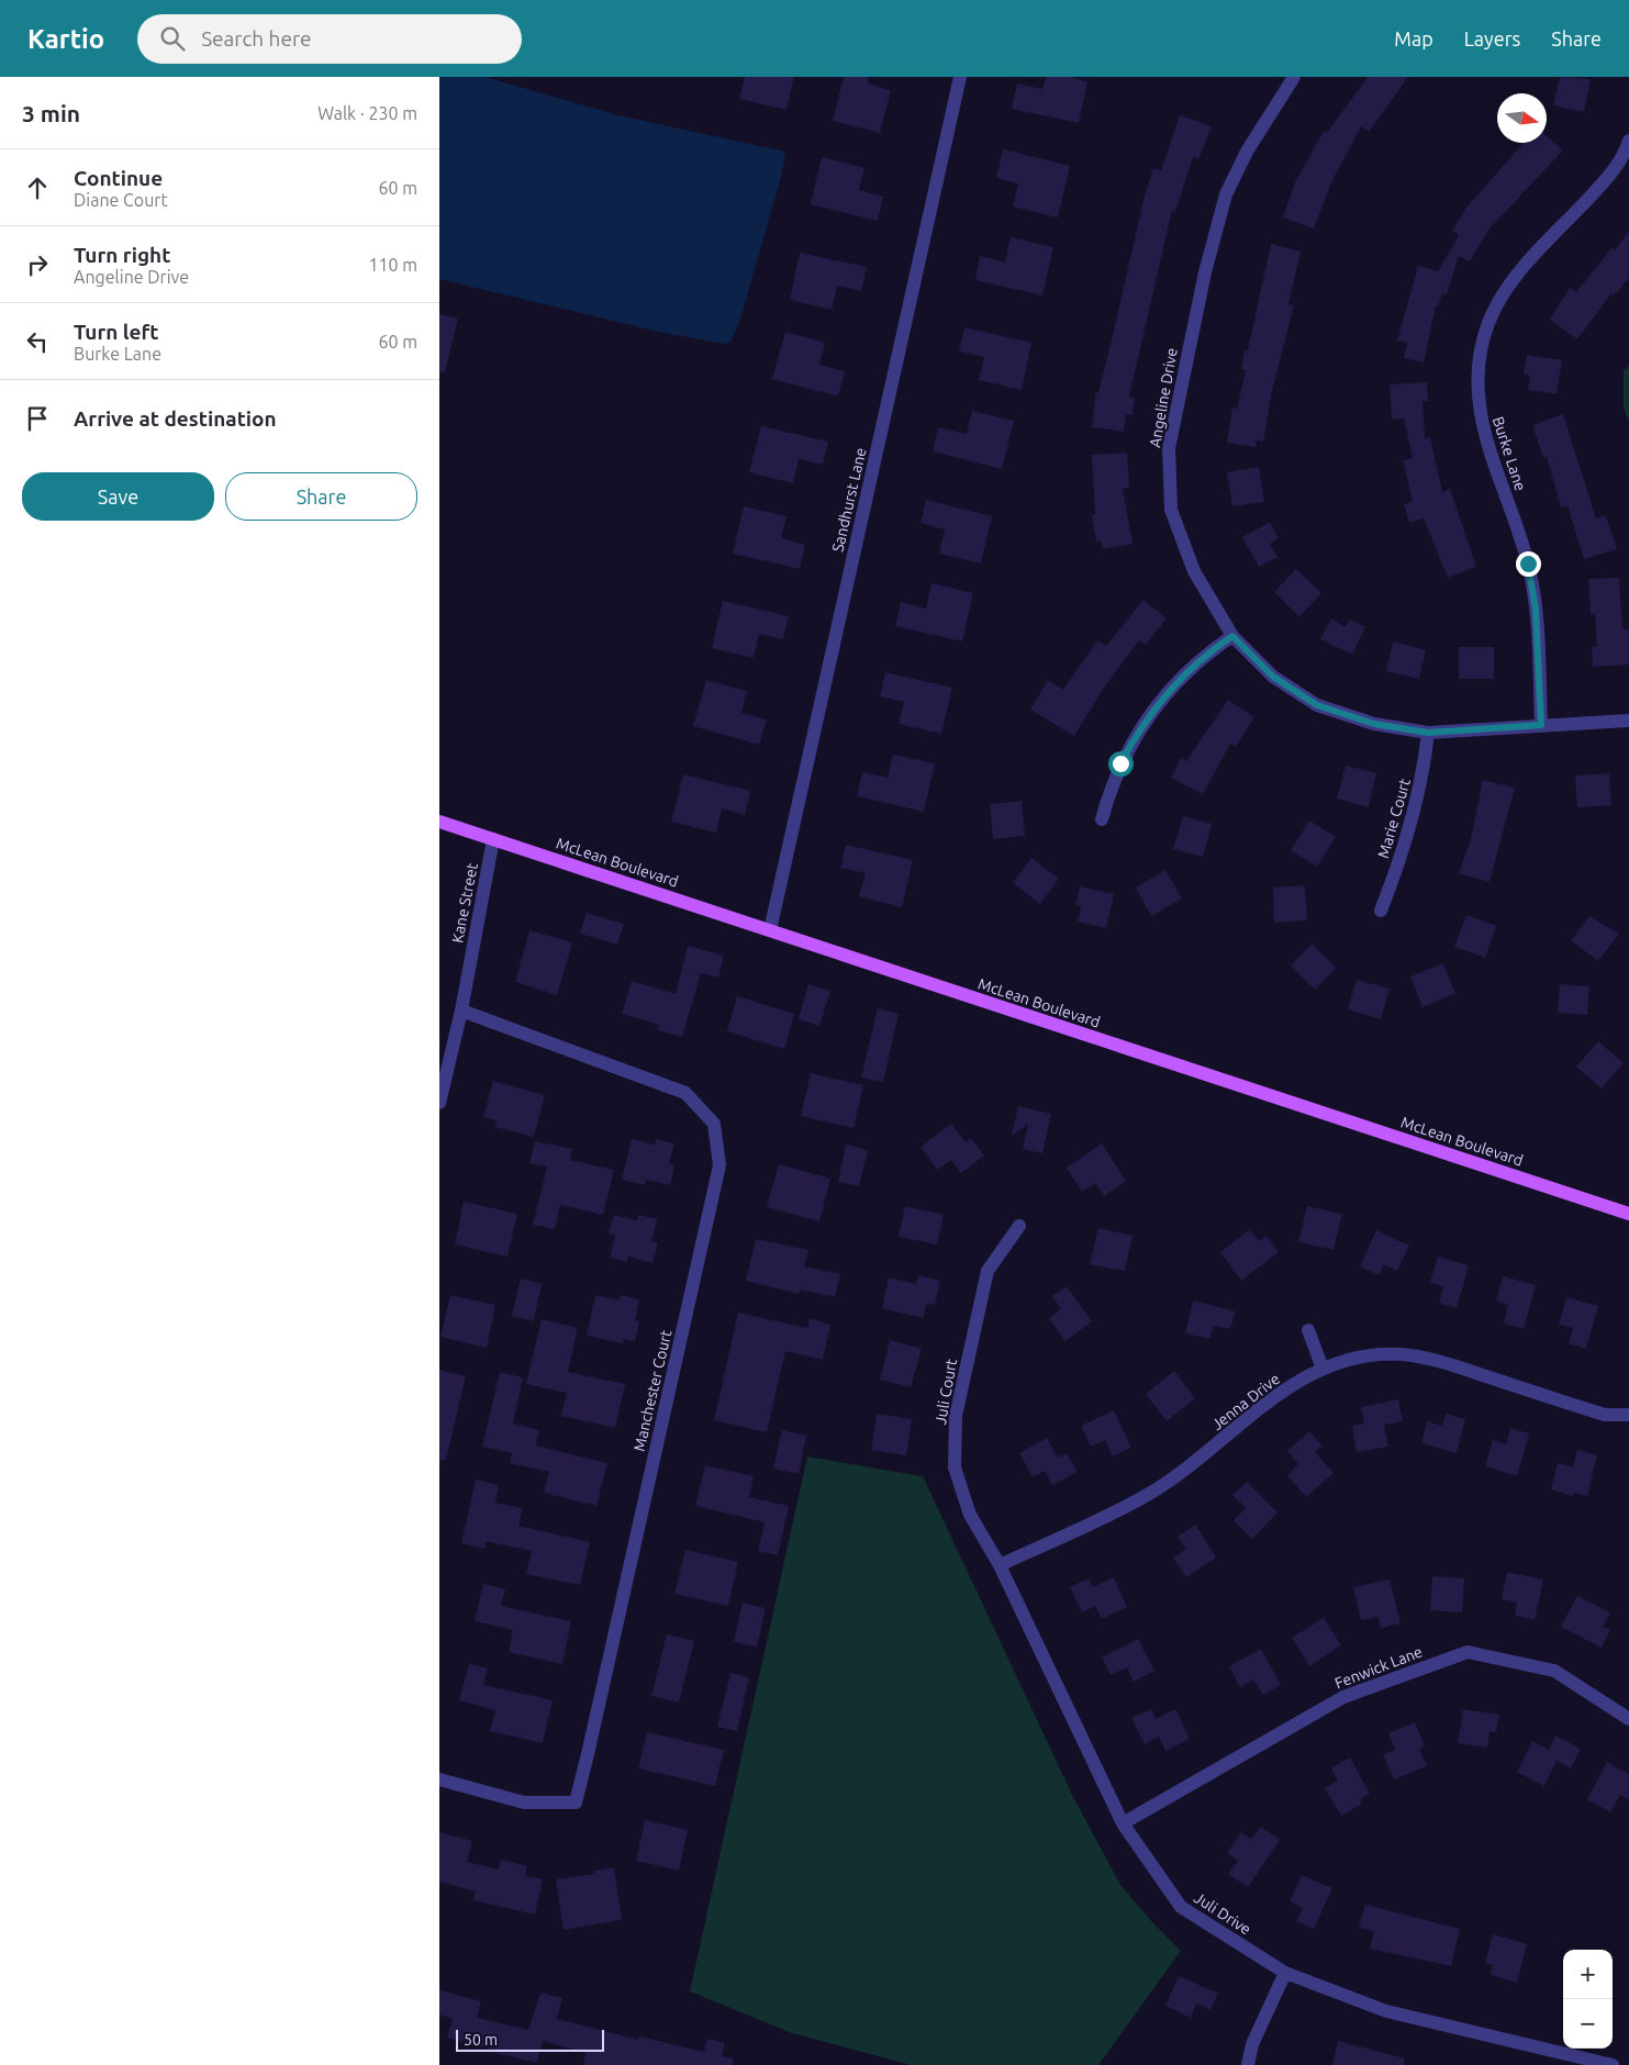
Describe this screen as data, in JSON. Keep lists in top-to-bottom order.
{
  "streets": {
    "main road": ["McLean Boulevard"],
    "street": [
      "Angeline Drive",
      "Burke Lane",
      "Sandhurst Lane",
      "Marie Court",
      "Kane Street",
      "Manchester Court",
      "Juli Court",
      "Jenna Drive",
      "Fenwick Lane",
      "Juli Drive"
    ]
  },
  "crossings": [
    ["Angeline Drive", "Burke Lane"],
    ["Angeline Drive", "Marie Court"],
    ["Sandhurst Lane", "McLean Boulevard"],
    ["McLean Boulevard", "Kane Street"],
    ["Kane Street", "Manchester Court"],
    ["Juli Court", "Jenna Drive"],
    ["Juli Court", "Juli Drive"],
    ["Jenna Drive", "Juli Drive"],
    ["Fenwick Lane", "Juli Drive"]
  ],
  "scale_bar": "50 m",
  "north": "right",
  "page": {
    "header": "Kartio",
    "search": "Search here",
    "nav": ["Map", "Layers", "Share"],
    "heading": ["3 min", "Walk · 230 m"],
    "list": [
      ["Continue", "Diane Court", "60 m"],
      ["Turn right", "Angeline Drive", "110 m"],
      ["Turn left", "Burke Lane", "60 m"],
      "Arrive at destination"
    ],
    "buttons": ["Save", "Share"],
    "map_buttons": ["+", "−"],
    "scale": "50 m"
  }
}
